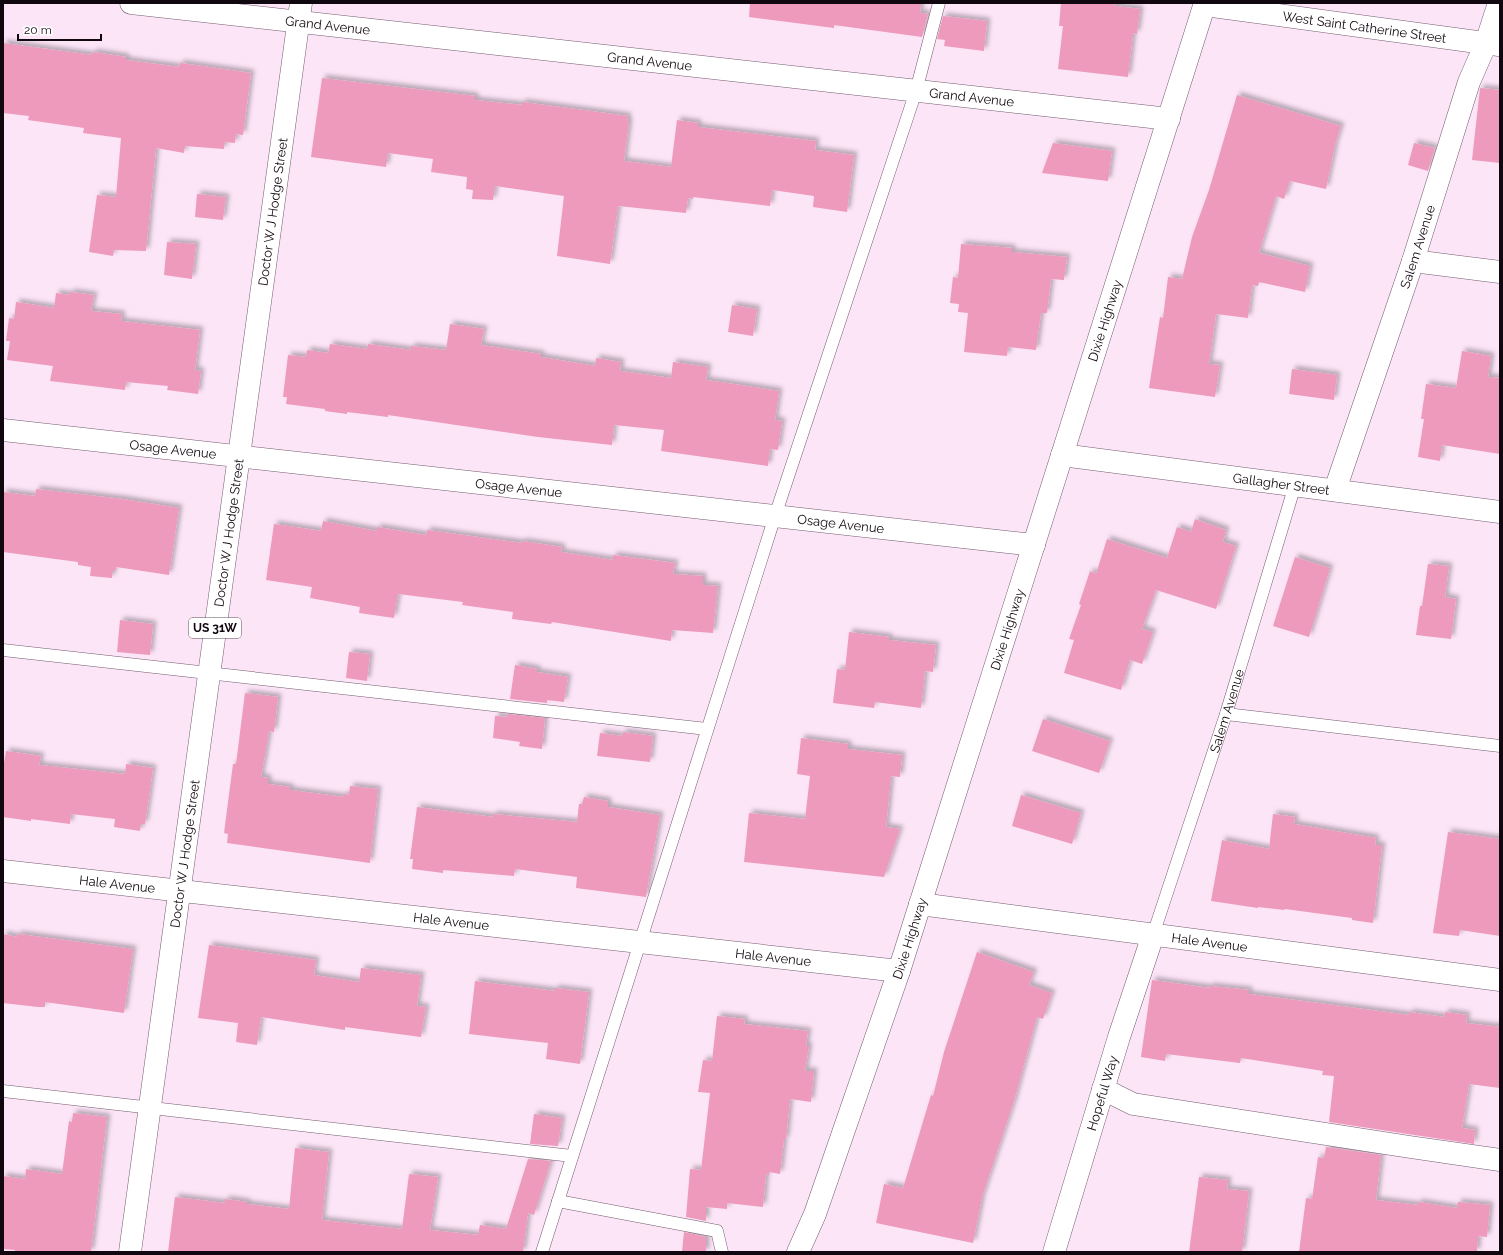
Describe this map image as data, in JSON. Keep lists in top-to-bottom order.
{
  "streets": {
    "street": [
      "Grand Avenue",
      "West Saint Catherine Street",
      "Doctor W J Hodge Street",
      "Salem Avenue",
      "Dixie Highway",
      "Osage Avenue",
      "Gallagher Street",
      "US 31W",
      "Hale Avenue",
      "Hopeful Way"
    ]
  },
  "crossings": [
    ["Grand Avenue", "Doctor W J Hodge Street"],
    ["Grand Avenue", "Dixie Highway"],
    ["West Saint Catherine Street", "Salem Avenue"],
    ["West Saint Catherine Street", "Dixie Highway"],
    ["Doctor W J Hodge Street", "Osage Avenue"],
    ["Doctor W J Hodge Street", "Hale Avenue"],
    ["Salem Avenue", "Gallagher Street"],
    ["Salem Avenue", "Hale Avenue"],
    ["Salem Avenue", "Hopeful Way"],
    ["Dixie Highway", "Osage Avenue"],
    ["Dixie Highway", "Gallagher Street"],
    ["Dixie Highway", "Hale Avenue"],
    ["Hale Avenue", "Hopeful Way"]
  ],
  "scale_bar": "20 m"
}
